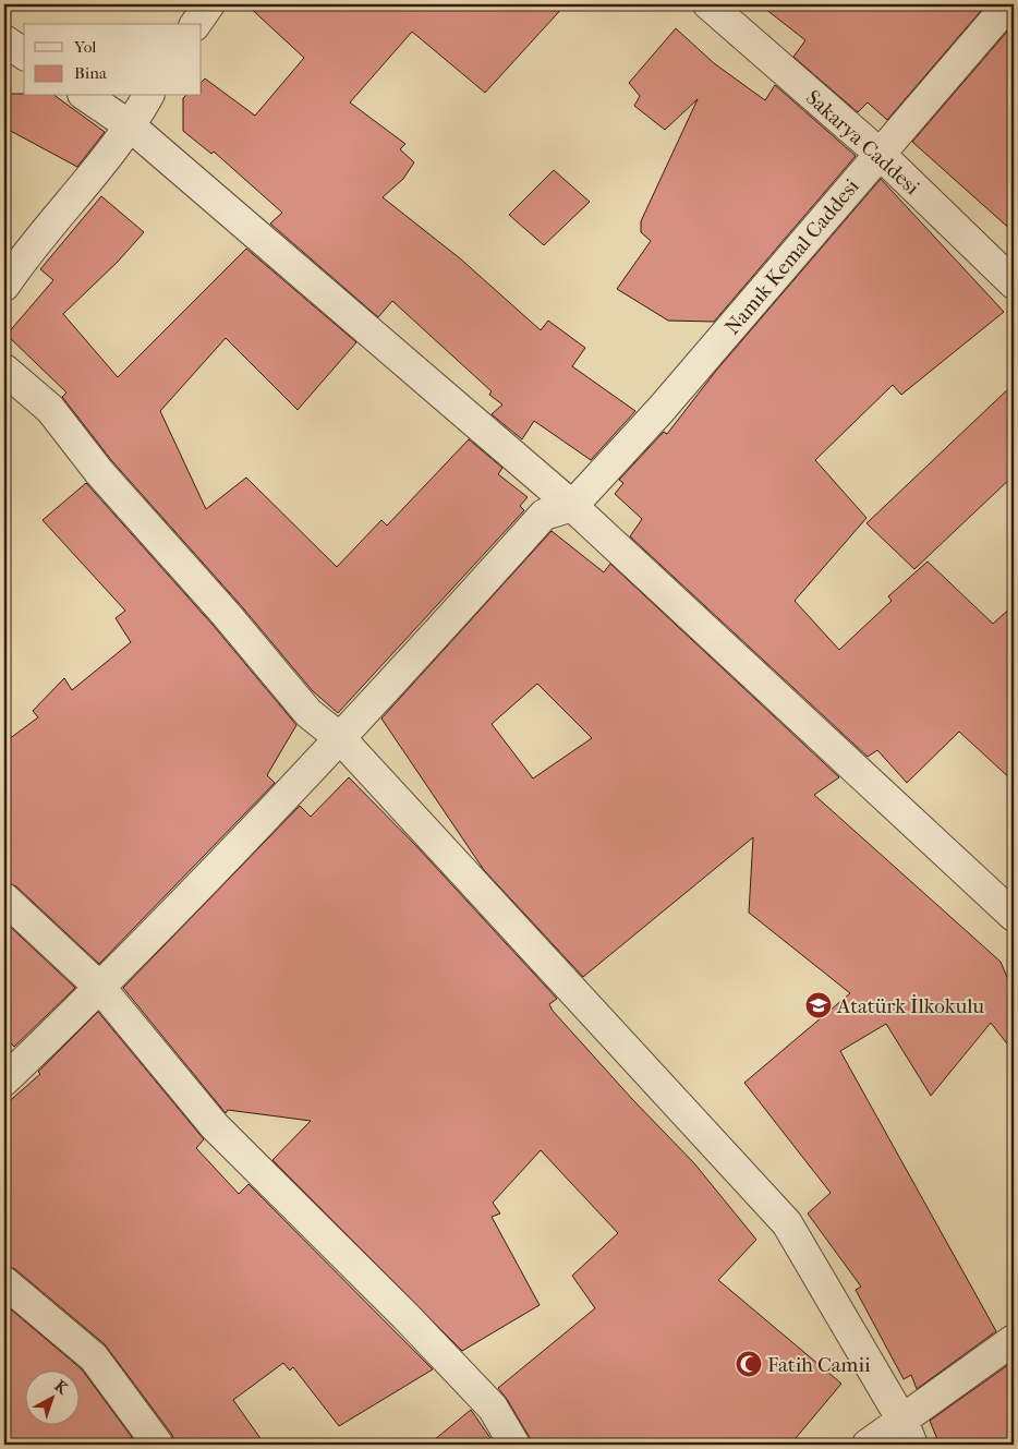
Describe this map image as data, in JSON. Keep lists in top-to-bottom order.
{
  "streets": {
    "street": ["Sakarya Caddesi", "Namık Kemal Caddesi"]
  },
  "crossings": [
    ["Sakarya Caddesi", "Namık Kemal Caddesi"]
  ],
  "places": {
    "school or university": ["Atatürk İlkokulu"],
    "mosque": ["Fatih Camii"]
  },
  "legend": ["Yol", "Bina"],
  "north": "top right"
}
